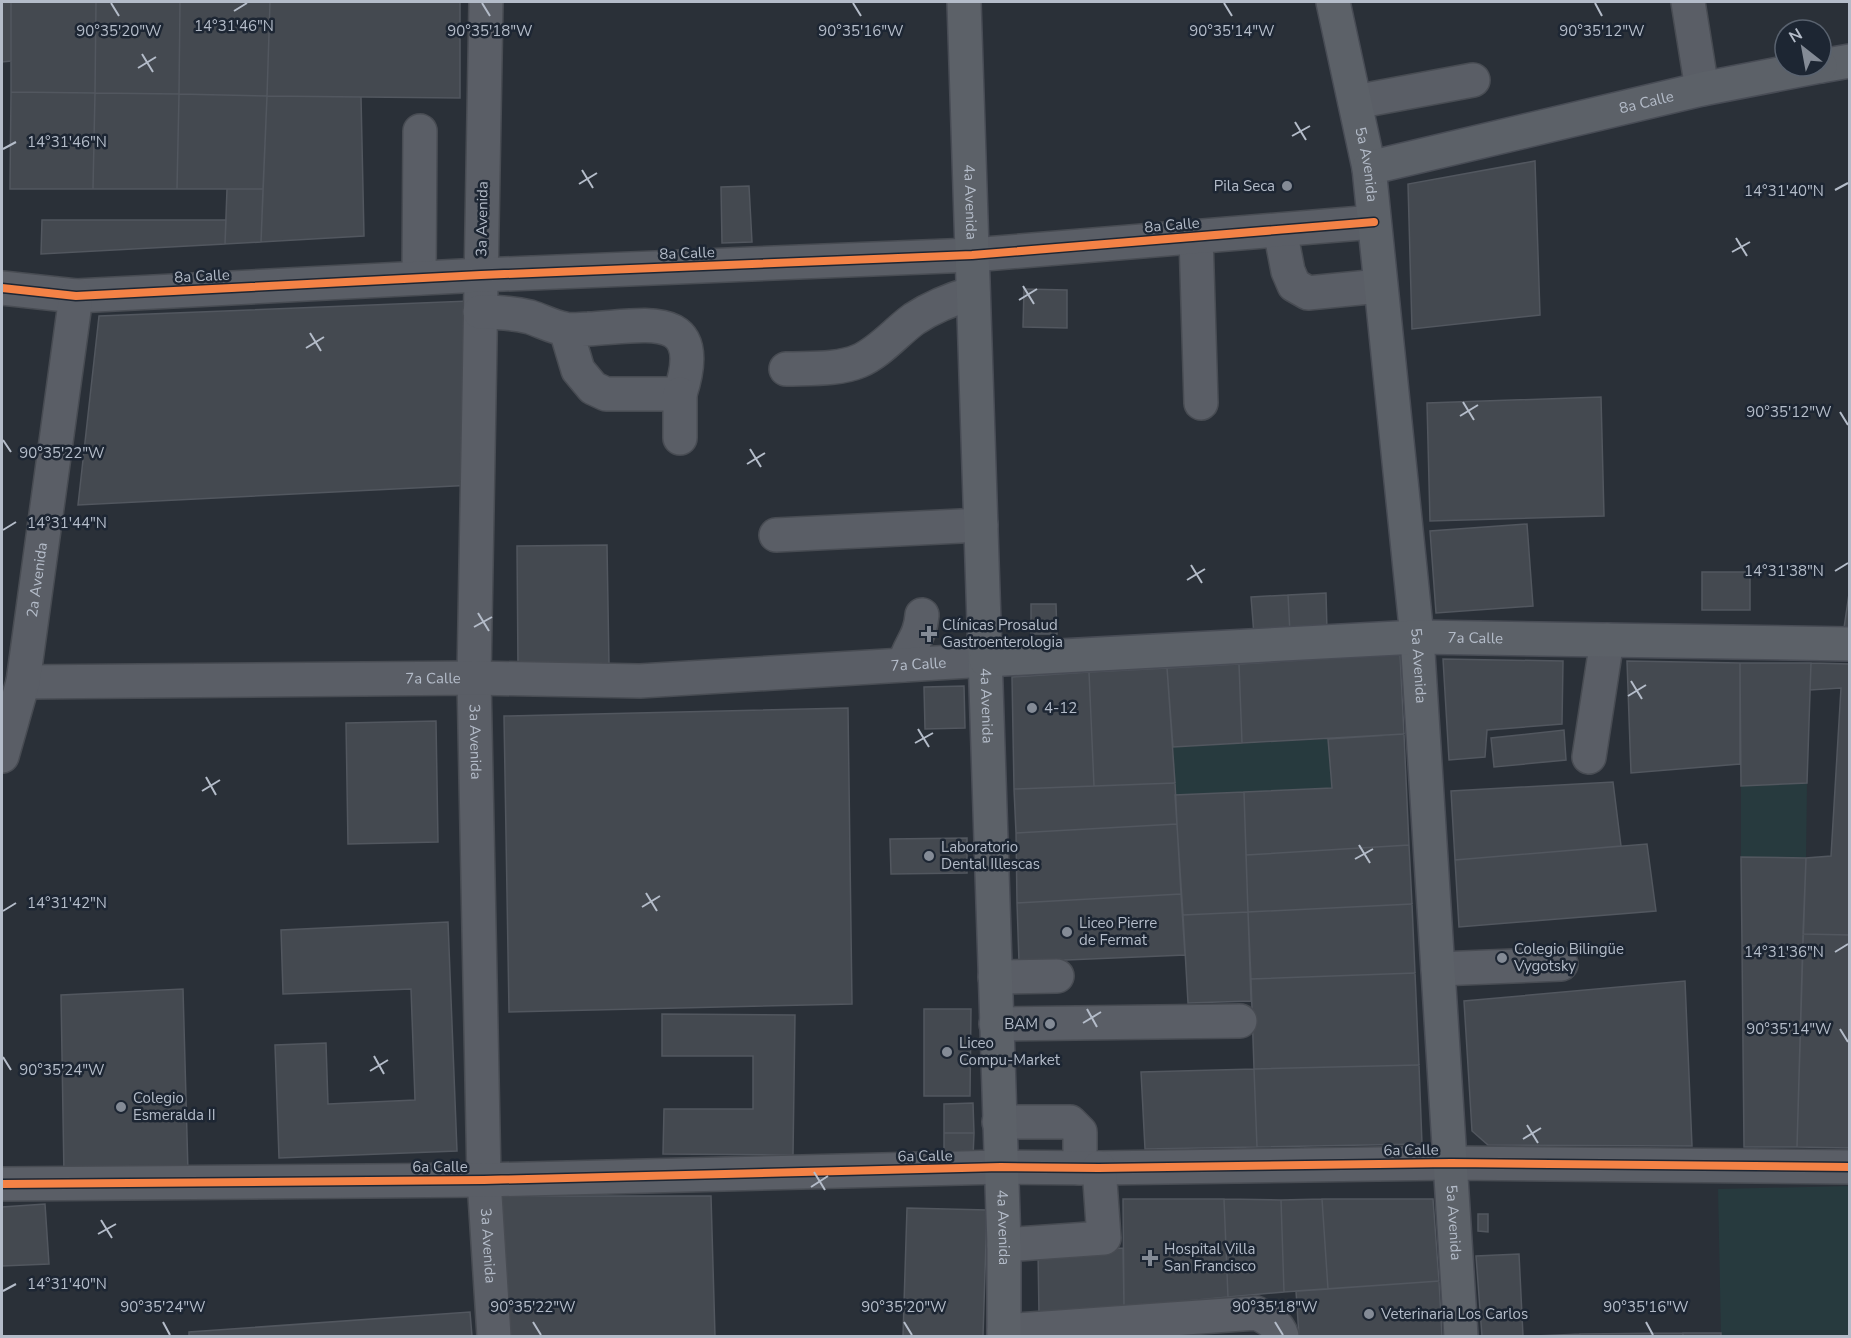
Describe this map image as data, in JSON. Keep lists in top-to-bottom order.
{
  "streets": {
    "main road": [
      "8a Calle",
      "5a Avenida",
      "4a Avenida",
      "7a Calle"
    ],
    "street": ["3a Avenida", "2a Avenida", "6a Calle"]
  },
  "crossings": [
    ["8a Calle", "5a Avenida"],
    ["8a Calle", "4a Avenida"],
    ["8a Calle", "3a Avenida"],
    ["8a Calle", "2a Avenida"],
    ["5a Avenida", "7a Calle"],
    ["5a Avenida", "6a Calle"],
    ["4a Avenida", "7a Calle"],
    ["4a Avenida", "6a Calle"],
    ["3a Avenida", "7a Calle"],
    ["3a Avenida", "6a Calle"],
    ["2a Avenida", "7a Calle"]
  ],
  "places": {
    "other": [
      "Pila Seca",
      "4-12",
      "Laboratorio Dental Illescas",
      "Liceo Pierre de Fermat",
      "Colegio Bilingüe Vygotsky",
      "BAM",
      "Liceo Compu-Market",
      "Colegio Esmeralda II",
      "Veterinaria Los Carlos"
    ],
    "health": ["Clínicas Prosalud Gastroenterologia", "Hospital Villa San Francisco"]
  },
  "north": "top left",
  "coordinates": [
    "14°31'46\"N",
    "90°35'16\"W",
    "90°35'12\"W",
    "90°35'20\"W",
    "90°35'18\"W",
    "90°35'14\"W",
    "14°31'40\"N",
    "90°35'22\"W",
    "14°31'44\"N",
    "14°31'38\"N",
    "14°31'42\"N",
    "14°31'36\"N",
    "90°35'24\"W"
  ]
}
